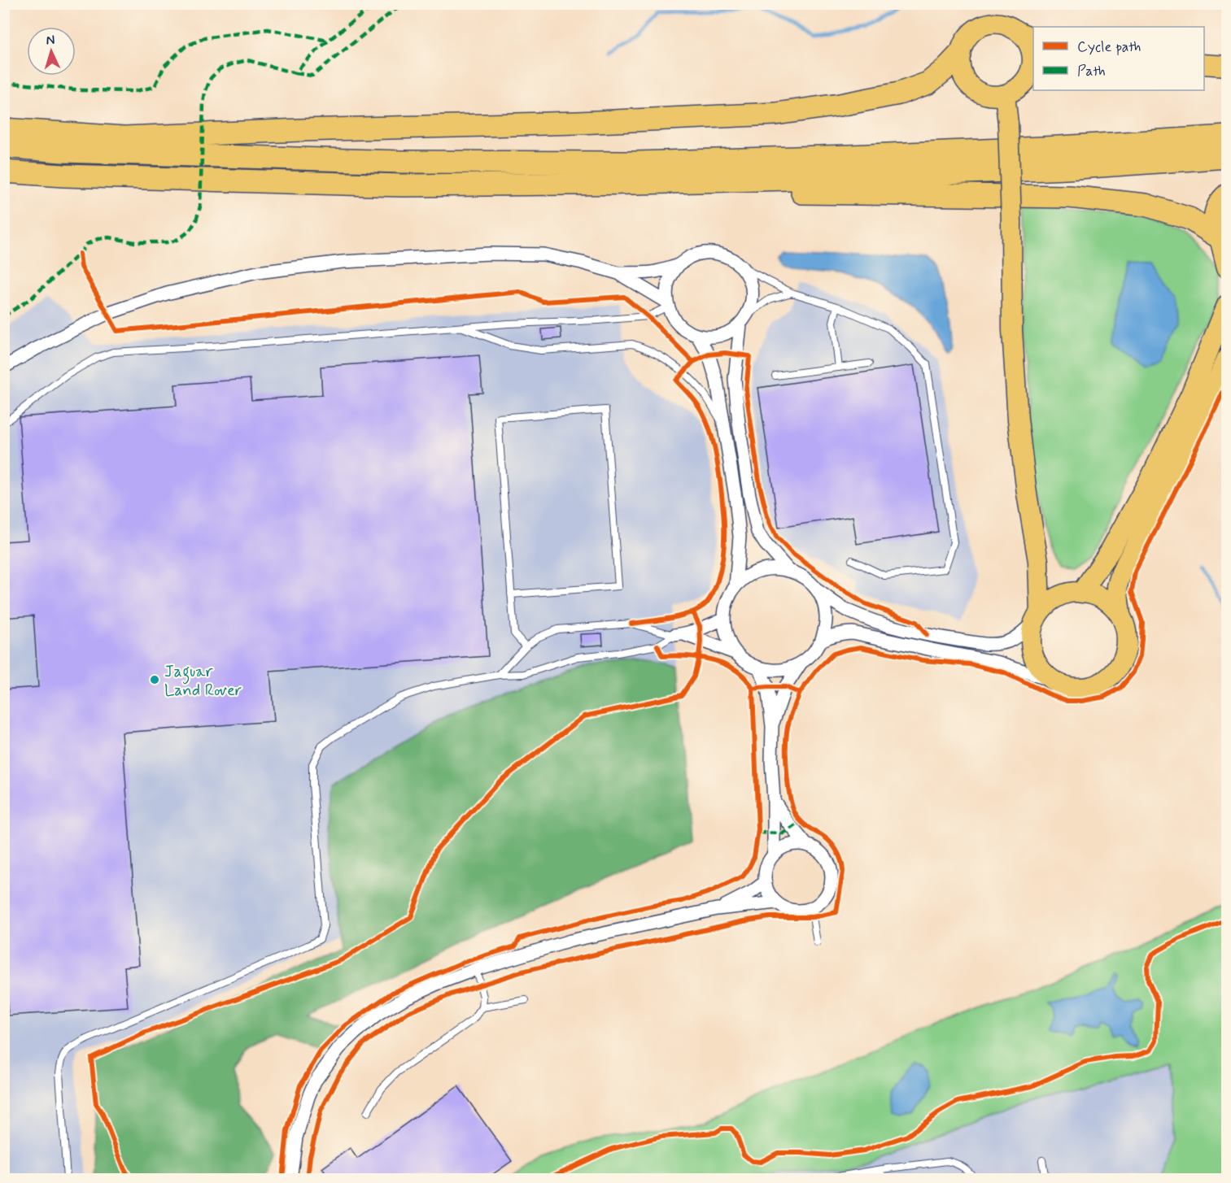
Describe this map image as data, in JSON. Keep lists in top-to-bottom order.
{
  "places": ["Jaguar Land Rover"],
  "legend": ["Cycle path", "Path"],
  "north": "top"
}
